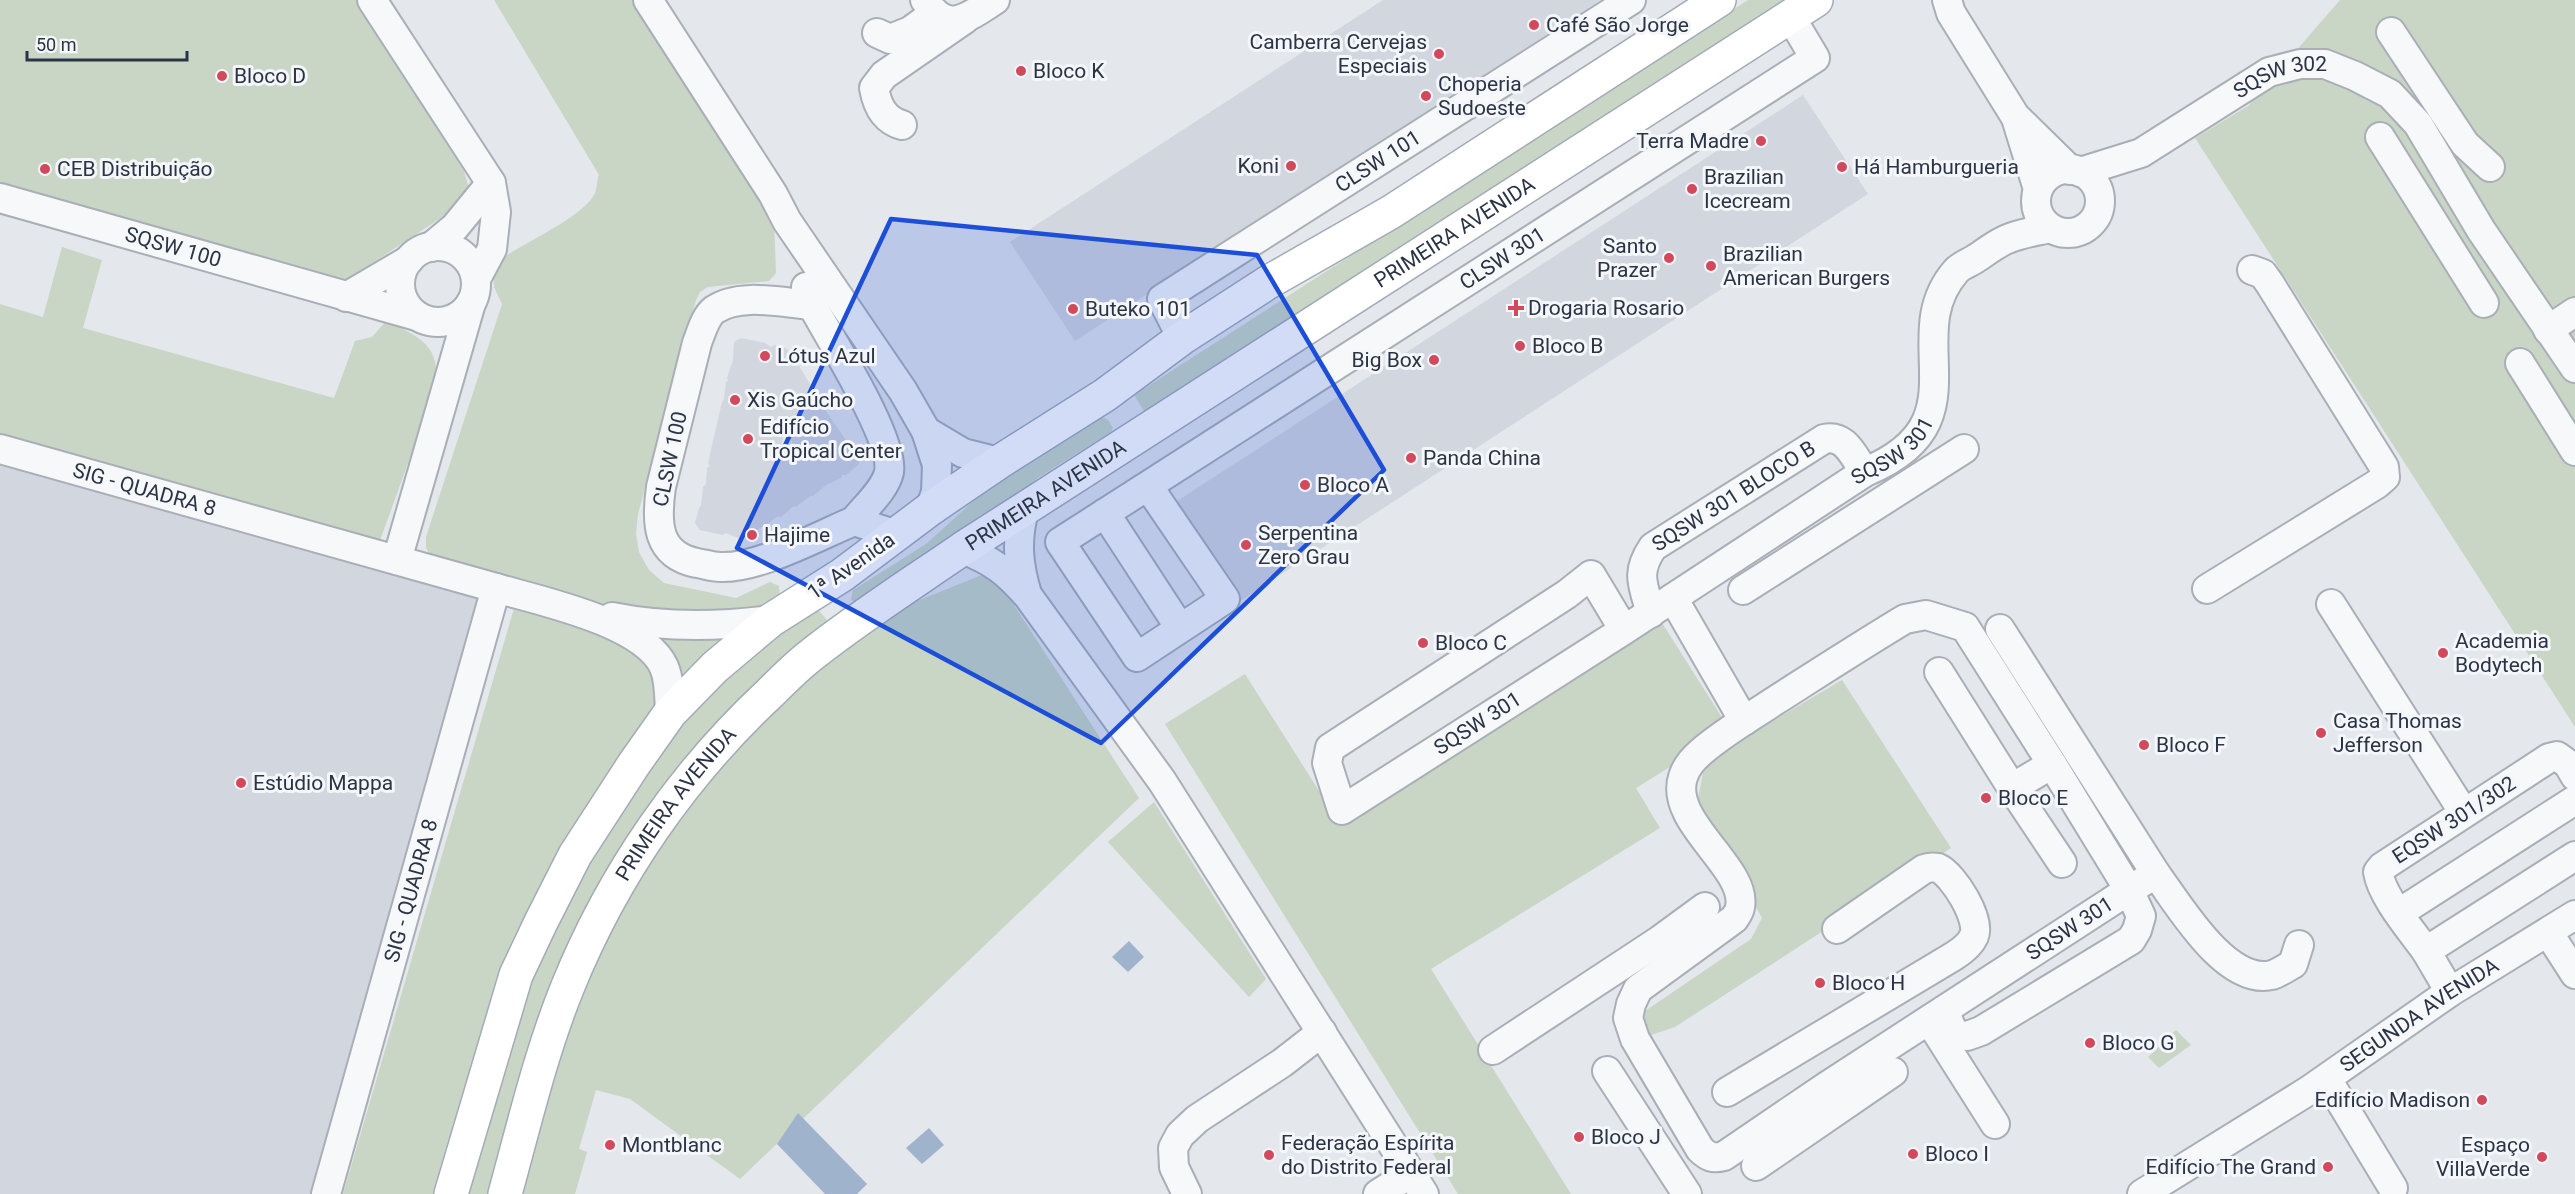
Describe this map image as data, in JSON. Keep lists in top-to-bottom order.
{
  "streets": {
    "main road": ["PRIMEIRA AVENIDA", "1ª Avenida"],
    "street": [
      "SQSW 302",
      "CLSW 101",
      "SQSW 100",
      "CLSW 301",
      "SQSW 301",
      "CLSW 100",
      "SIG - QUADRA 8",
      "SQSW 301 BLOCO B",
      "EQSW 301/302",
      "SEGUNDA AVENIDA"
    ]
  },
  "crossings": [
    ["SQSW 302", "SQSW 301"],
    ["PRIMEIRA AVENIDA", "CLSW 301"],
    ["SQSW 301", "SQSW 301 BLOCO B"],
    ["SIG - QUADRA 8", "1ª Avenida"],
    ["EQSW 301/302", "SEGUNDA AVENIDA"]
  ],
  "places": {
    "other": [
      "Café São Jorge",
      "Camberra Cervejas Especiais",
      "Bloco K",
      "Bloco D",
      "Choperia Sudoeste",
      "Terra Madre",
      "Koni",
      "Há Hamburgueria",
      "CEB Distribuição",
      "Brazilian Icecream",
      "Santo Prazer",
      "Brazilian American Burgers",
      "Buteko 101",
      "Bloco B",
      "Lótus Azul",
      "Big Box",
      "Xis Gaúcho",
      "Edifício Tropical Center",
      "Panda China",
      "Bloco A",
      "Hajime",
      "Serpentina Zero Grau",
      "Bloco C",
      "Academia Bodytech",
      "Casa Thomas Jefferson",
      "Bloco F",
      "Estúdio Mappa",
      "Bloco E",
      "Bloco H",
      "Bloco G",
      "Edifício Madison",
      "Bloco J",
      "Montblanc",
      "Bloco I",
      "Federação Espírita do Distrito Federal",
      "Espaço VillaVerde",
      "Edifício The Grand"
    ],
    "health": ["Drogaria Rosario"]
  },
  "scale_bar": "50 m"
}
